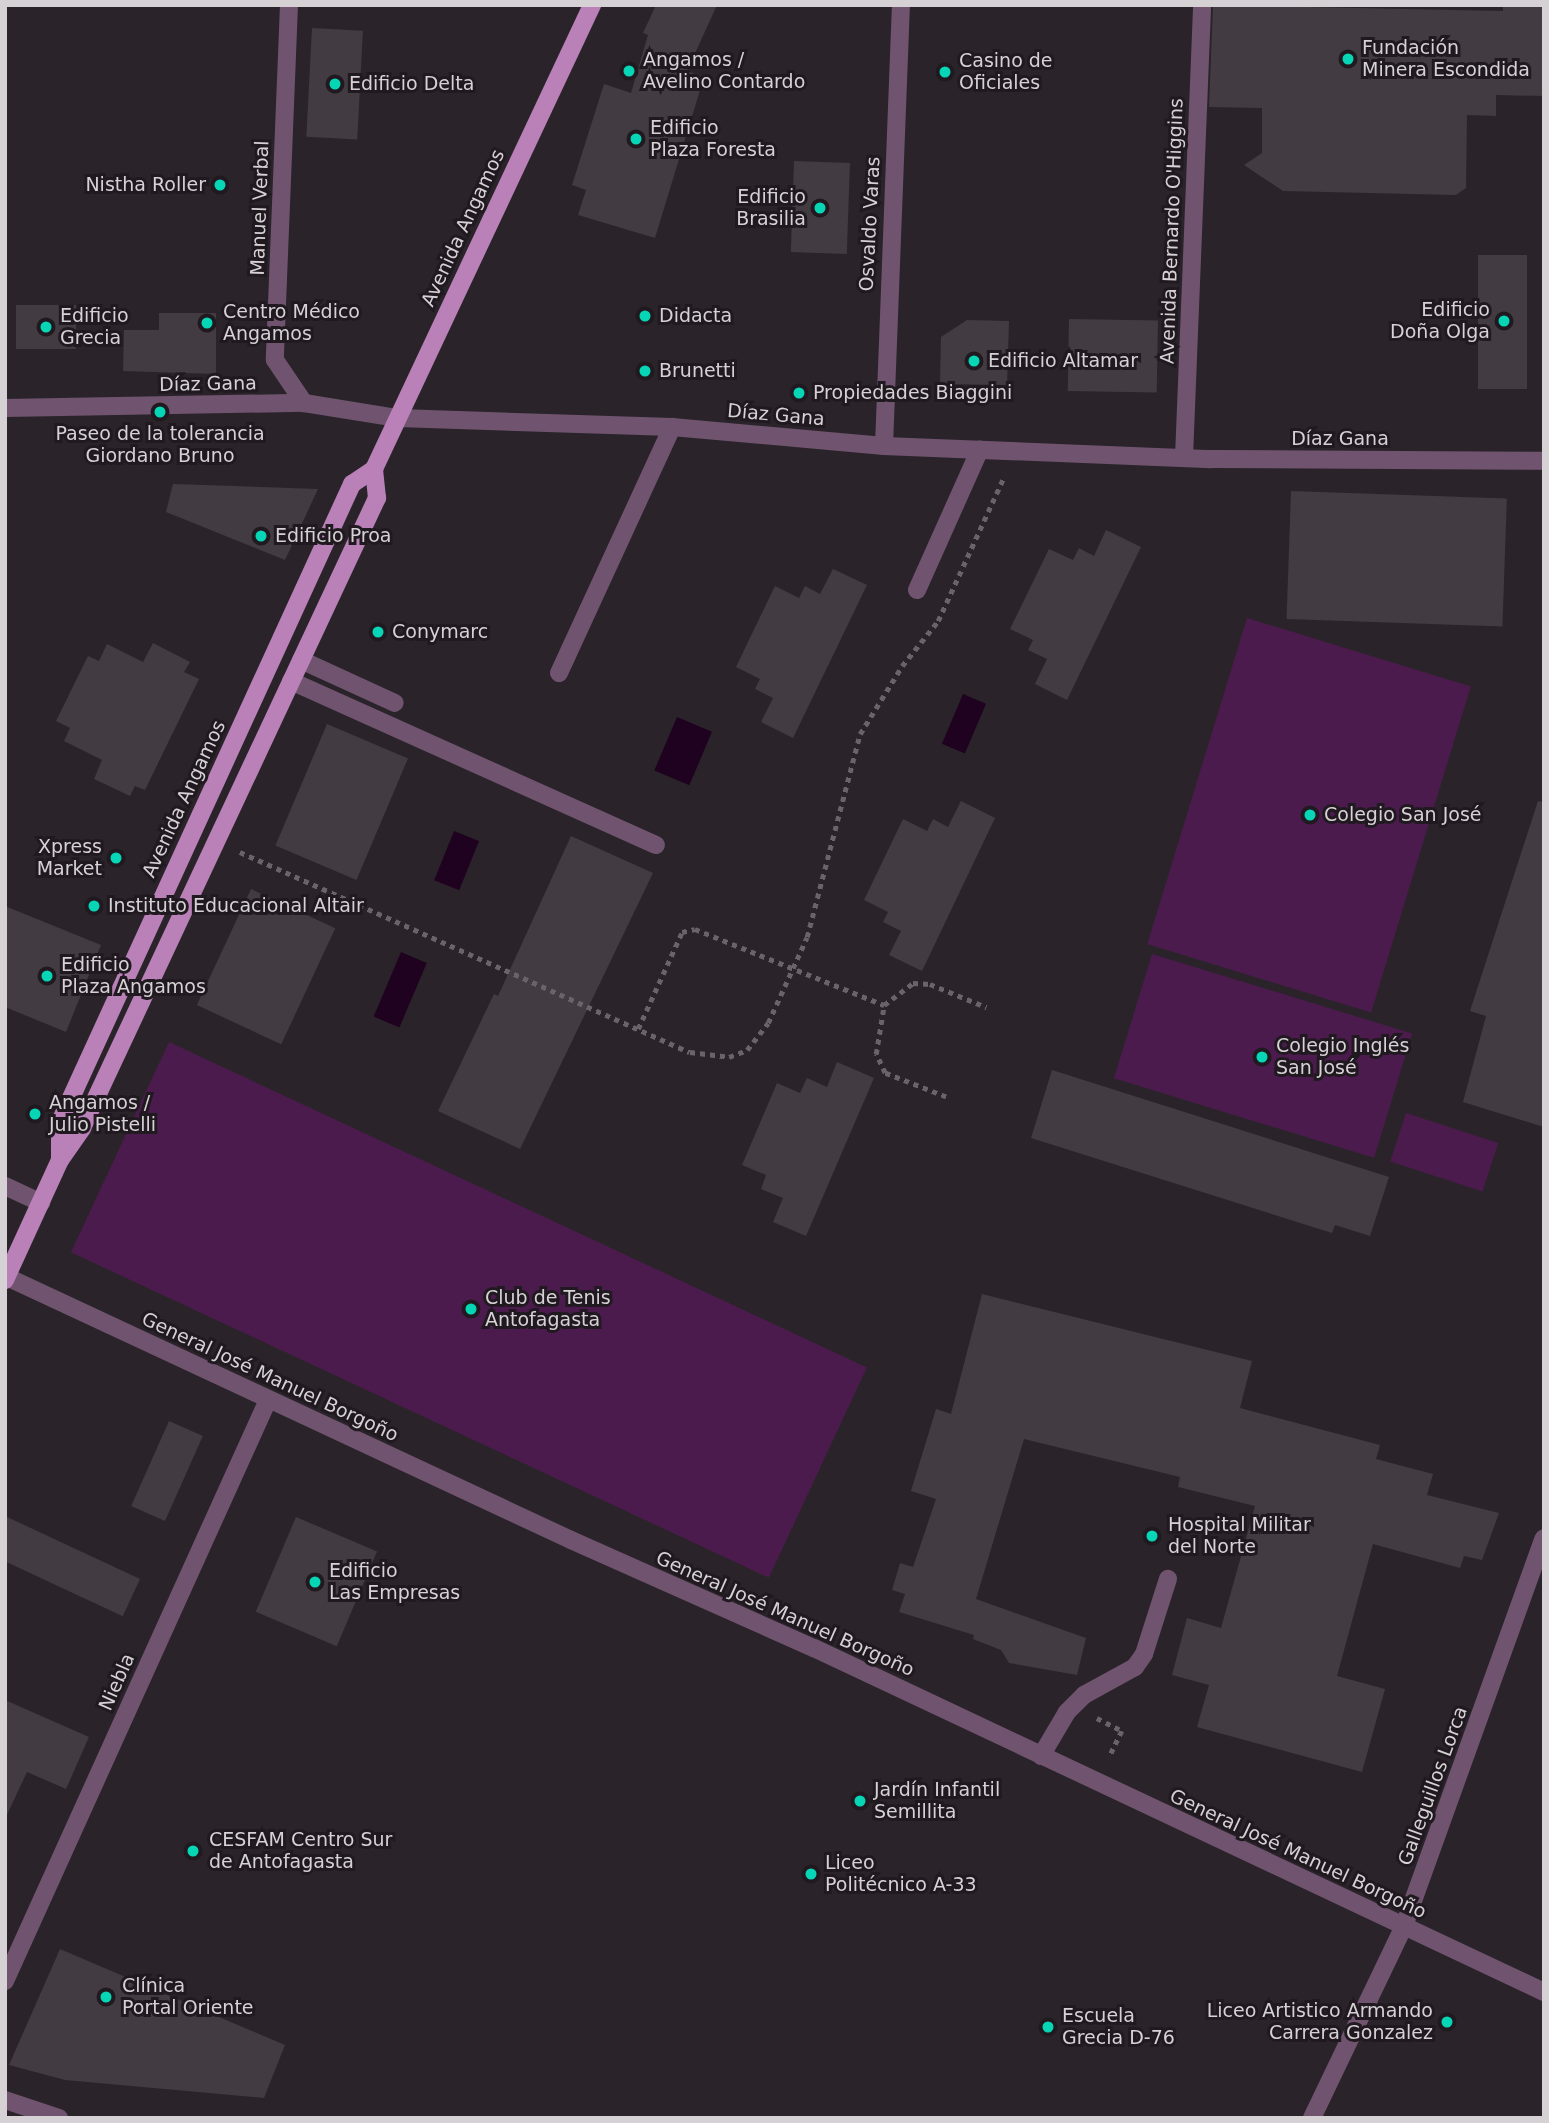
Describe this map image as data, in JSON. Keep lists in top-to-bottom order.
{
  "streets": {
    "main road": ["Avenida Angamos"],
    "street": [
      "Manuel Verbal",
      "Osvaldo Varas",
      "Avenida Bernardo O'Higgins",
      "Díaz Gana",
      "General José Manuel Borgoño",
      "Niebla",
      "Galleguillos Lorca"
    ]
  },
  "crossings": [
    ["Manuel Verbal", "Díaz Gana"],
    ["Osvaldo Varas", "Díaz Gana"],
    ["Avenida Angamos", "Díaz Gana"],
    ["Avenida Angamos", "General José Manuel Borgoño"],
    ["Avenida Bernardo O'Higgins", "Díaz Gana"],
    ["General José Manuel Borgoño", "Niebla"],
    ["General José Manuel Borgoño", "Galleguillos Lorca"]
  ],
  "places": [
    "Fundación Minera Escondida",
    "Angamos / Avelino Contardo",
    "Casino de Oficiales",
    "Edificio Delta",
    "Edificio Plaza Foresta",
    "Nistha Roller",
    "Edificio Brasilia",
    "Didacta",
    "Edificio Doña Olga",
    "Centro Médico Angamos",
    "Edificio Grecia",
    "Edificio Altamar",
    "Brunetti",
    "Propiedades Biaggini",
    "Paseo de la tolerancia Giordano Bruno",
    "Edificio Proa",
    "Conymarc",
    "Colegio San José",
    "Xpress Market",
    "Instituto Educacional Altair",
    "Edificio Plaza Angamos",
    "Colegio Inglés San José",
    "Angamos / Julio Pistelli",
    "Club de Tenis Antofagasta",
    "Hospital Militar del Norte",
    "Edificio Las Empresas",
    "Jardín Infantil Semillita",
    "CESFAM Centro Sur de Antofagasta",
    "Liceo Politécnico A-33",
    "Clínica Portal Oriente",
    "Liceo Artistico Armando Carrera Gonzalez",
    "Escuela Grecia D-76"
  ]
}
